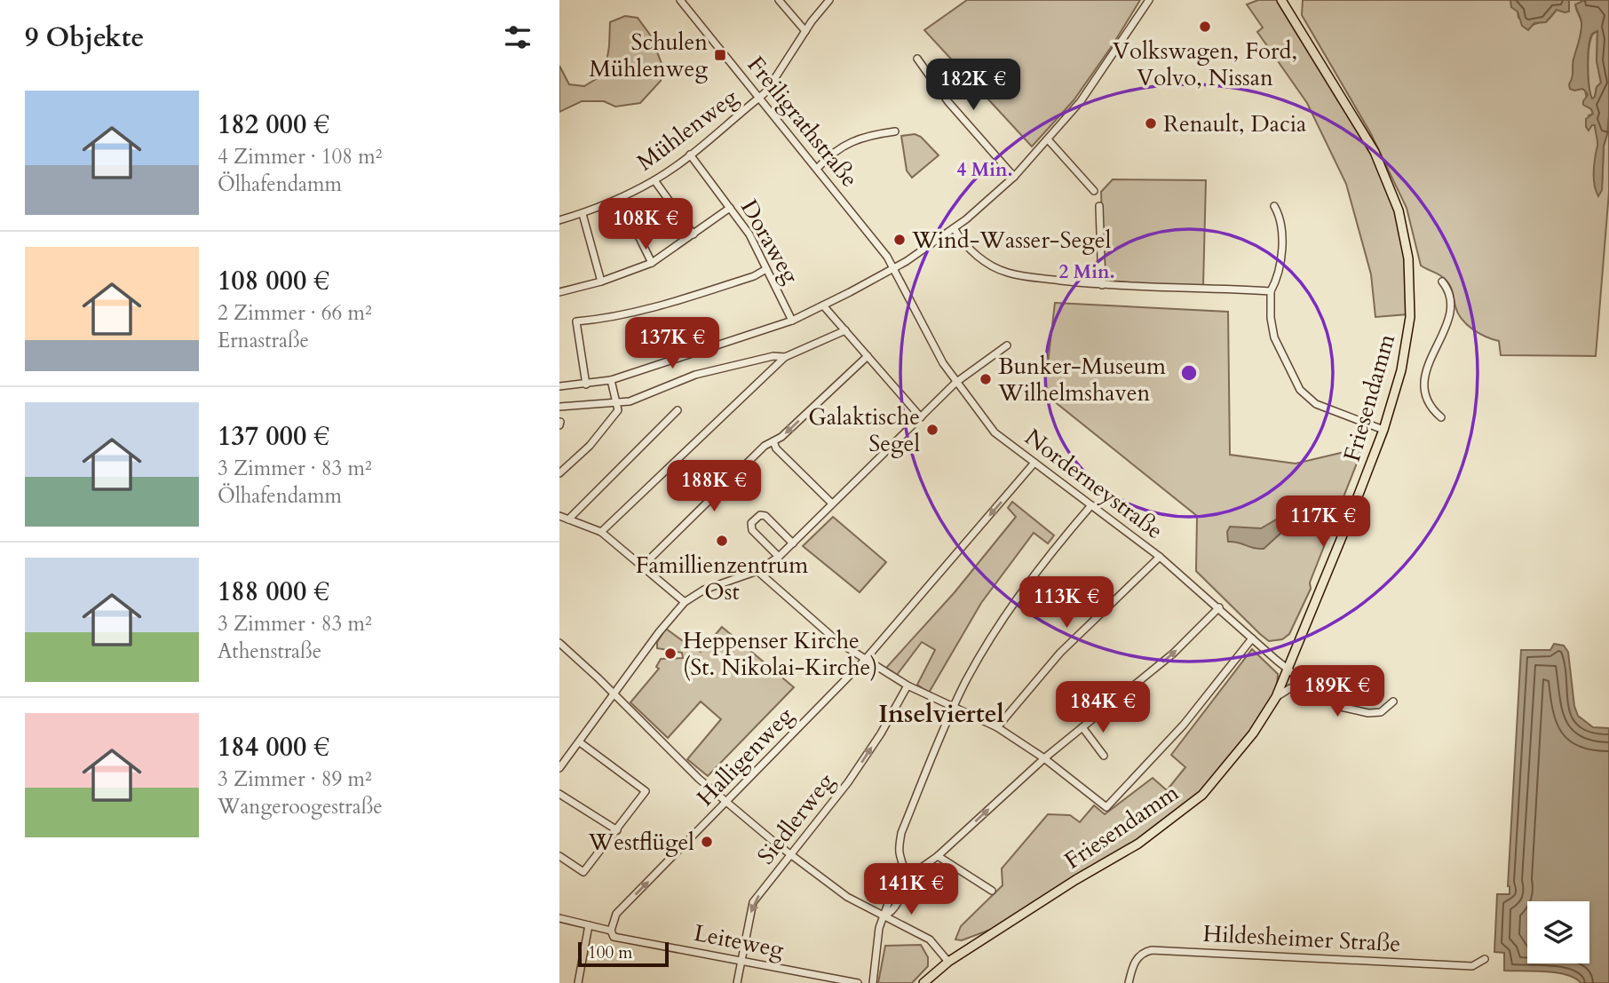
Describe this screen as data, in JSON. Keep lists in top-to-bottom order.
{
  "streets": {
    "main road": ["Friesendamm"],
    "street": [
      "Freiligrathstraße",
      "Mühlenweg",
      "Doraweg",
      "Norderneystraße",
      "Halligenweg",
      "Siedlerweg",
      "Hildesheimer Straße",
      "Leiteweg"
    ]
  },
  "crossings": [
    ["Freiligrathstraße", "Mühlenweg"],
    ["Freiligrathstraße", "Norderneystraße"],
    ["Mühlenweg", "Doraweg"],
    ["Friesendamm", "Norderneystraße"],
    ["Norderneystraße", "Halligenweg"],
    ["Halligenweg", "Leiteweg"],
    ["Siedlerweg", "Leiteweg"]
  ],
  "districts": ["Inselviertel"],
  "places": {
    "other": [
      "Volkswagen, Ford, Volvo, Nissan",
      "Renault, Dacia",
      "Wind-Wasser-Segel",
      "Bunker-Museum Wilhelmshaven",
      "Galaktische Segel",
      "Famillienzentrum Ost",
      "Heppenser Kirche (St. Nikolai-Kirche)",
      "Westflügel"
    ],
    "transit": ["Schulen Mühlenweg"]
  },
  "scale_bar": "100 m",
  "page": {
    "heading": "9 Objekte",
    "price": [
      "182K €",
      "108K €",
      "137K €",
      "188K €",
      "117K €",
      "113K €",
      "189K €",
      "184K €",
      "141K €"
    ],
    "list": [
      {
        "name": "182 000 €",
        "note": "4 Zimmer · 108 m² · Ölhafendamm"
      },
      {
        "name": "108 000 €",
        "note": "2 Zimmer · 66 m² · Ernastraße"
      },
      {
        "name": "137 000 €",
        "note": "3 Zimmer · 83 m² · Ölhafendamm"
      },
      {
        "name": "188 000 €",
        "note": "3 Zimmer · 83 m² · Athenstraße"
      },
      {
        "name": "184 000 €",
        "note": "3 Zimmer · 89 m² · Wangeroogestraße"
      }
    ],
    "scale": "100 m"
  },
  "rings": ["4 Min.", "2 Min."]
}
